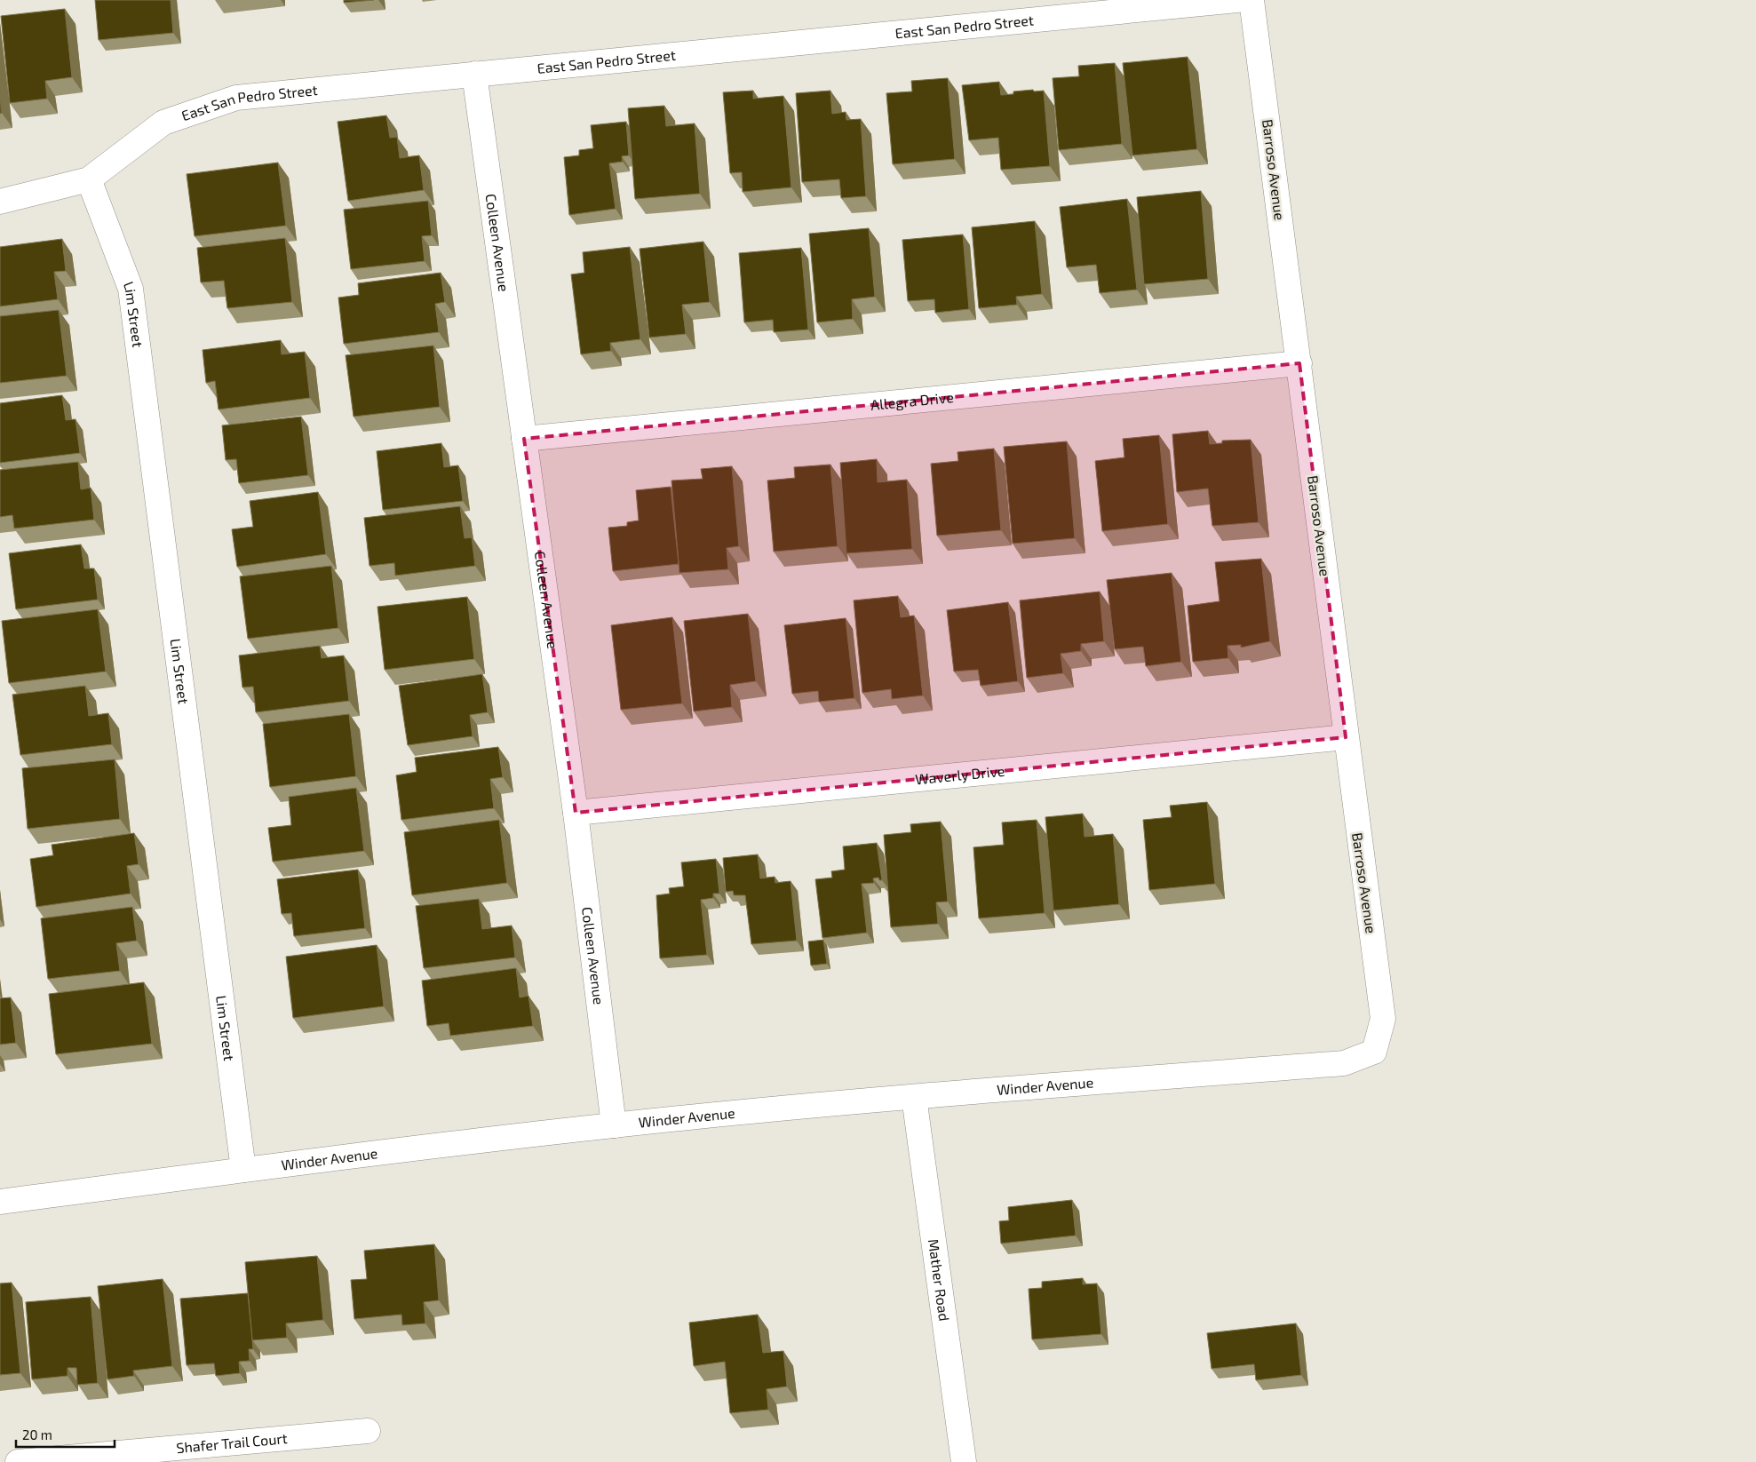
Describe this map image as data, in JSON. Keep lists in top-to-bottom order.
{
  "streets": {
    "street": [
      "East San Pedro Street",
      "Barroso Avenue",
      "Colleen Avenue",
      "Lim Street",
      "Allegra Drive",
      "Waverly Drive",
      "Winder Avenue",
      "Mather Road",
      "Shafer Trail Court"
    ]
  },
  "crossings": [
    ["East San Pedro Street", "Colleen Avenue"],
    ["East San Pedro Street", "Lim Street"],
    ["Barroso Avenue", "Allegra Drive"],
    ["Barroso Avenue", "Waverly Drive"],
    ["Barroso Avenue", "Winder Avenue"],
    ["Colleen Avenue", "Allegra Drive"],
    ["Colleen Avenue", "Waverly Drive"],
    ["Colleen Avenue", "Winder Avenue"],
    ["Lim Street", "Winder Avenue"],
    ["Winder Avenue", "Mather Road"]
  ],
  "scale_bar": "20 m"
}
